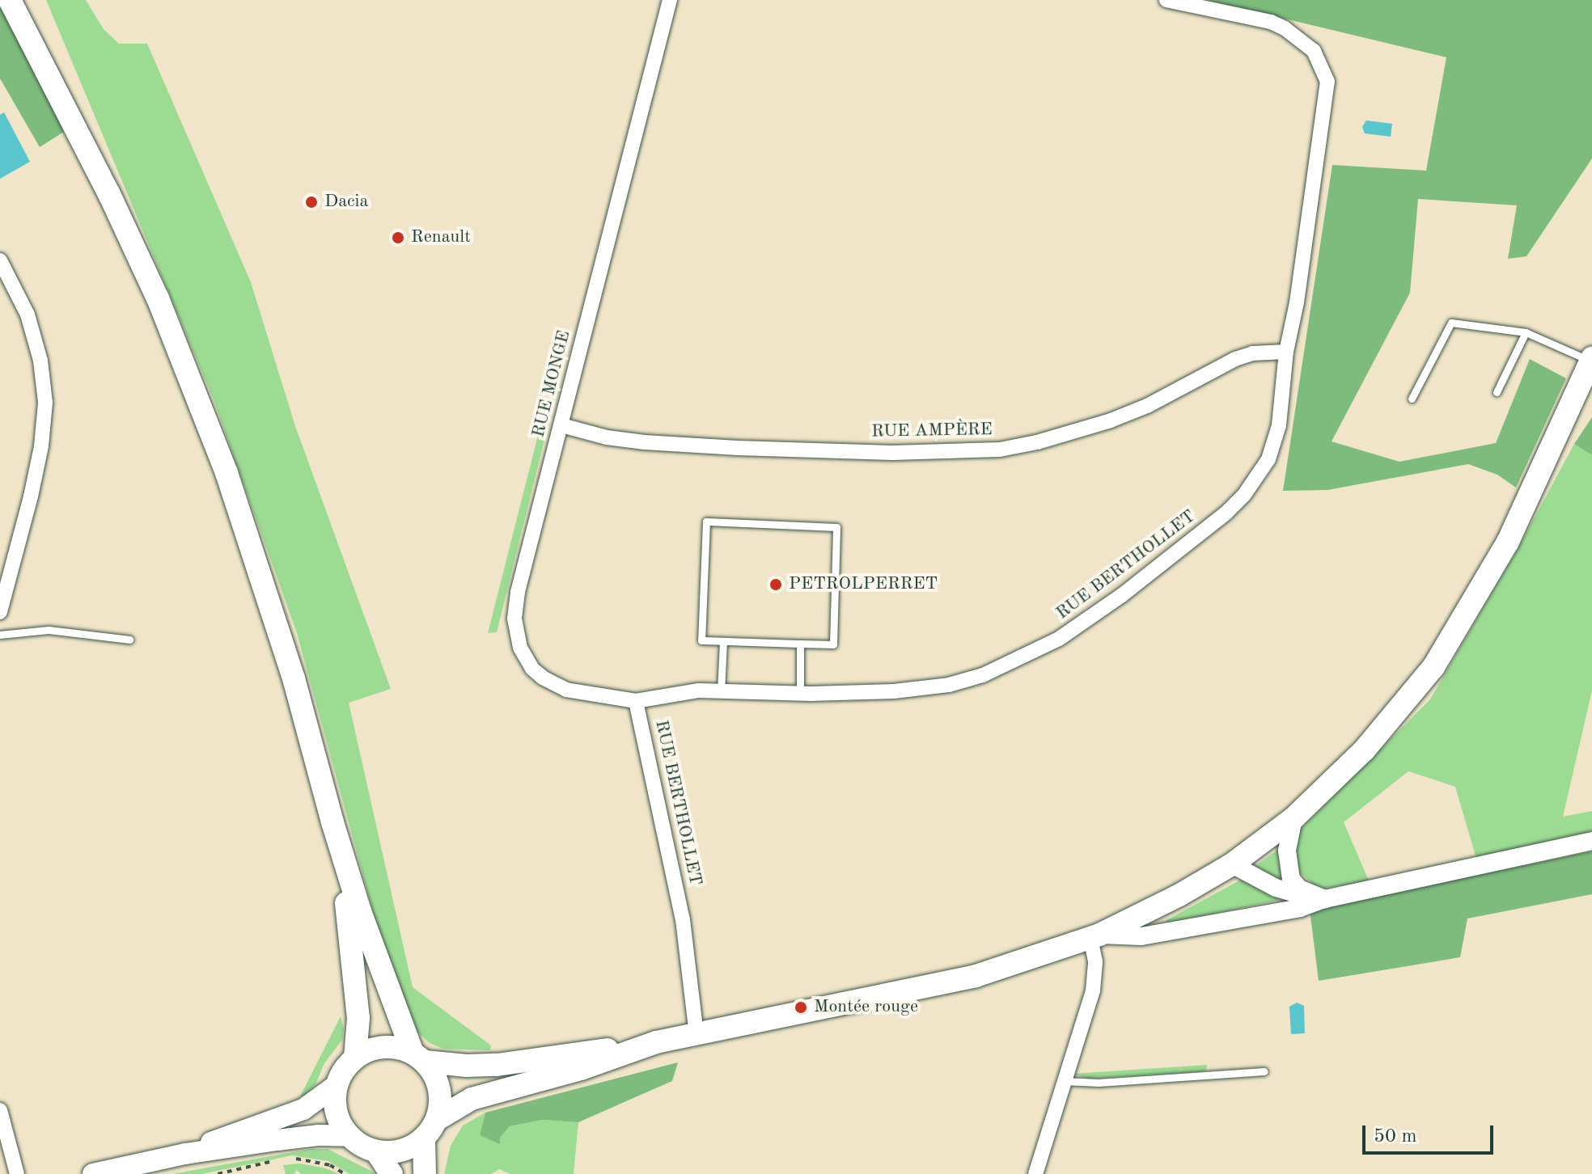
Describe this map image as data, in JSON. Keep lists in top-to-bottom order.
{
  "streets": {
    "street": ["RUE MONGE", "RUE AMPÈRE", "RUE BERTHOLLET"]
  },
  "crossings": [
    ["RUE MONGE", "RUE AMPÈRE"],
    ["RUE MONGE", "RUE BERTHOLLET"],
    ["RUE AMPÈRE", "RUE BERTHOLLET"]
  ],
  "places": [
    "Dacia",
    "Renault",
    "PETROLPERRET",
    "Montée rouge"
  ],
  "scale_bar": "50 m"
}
